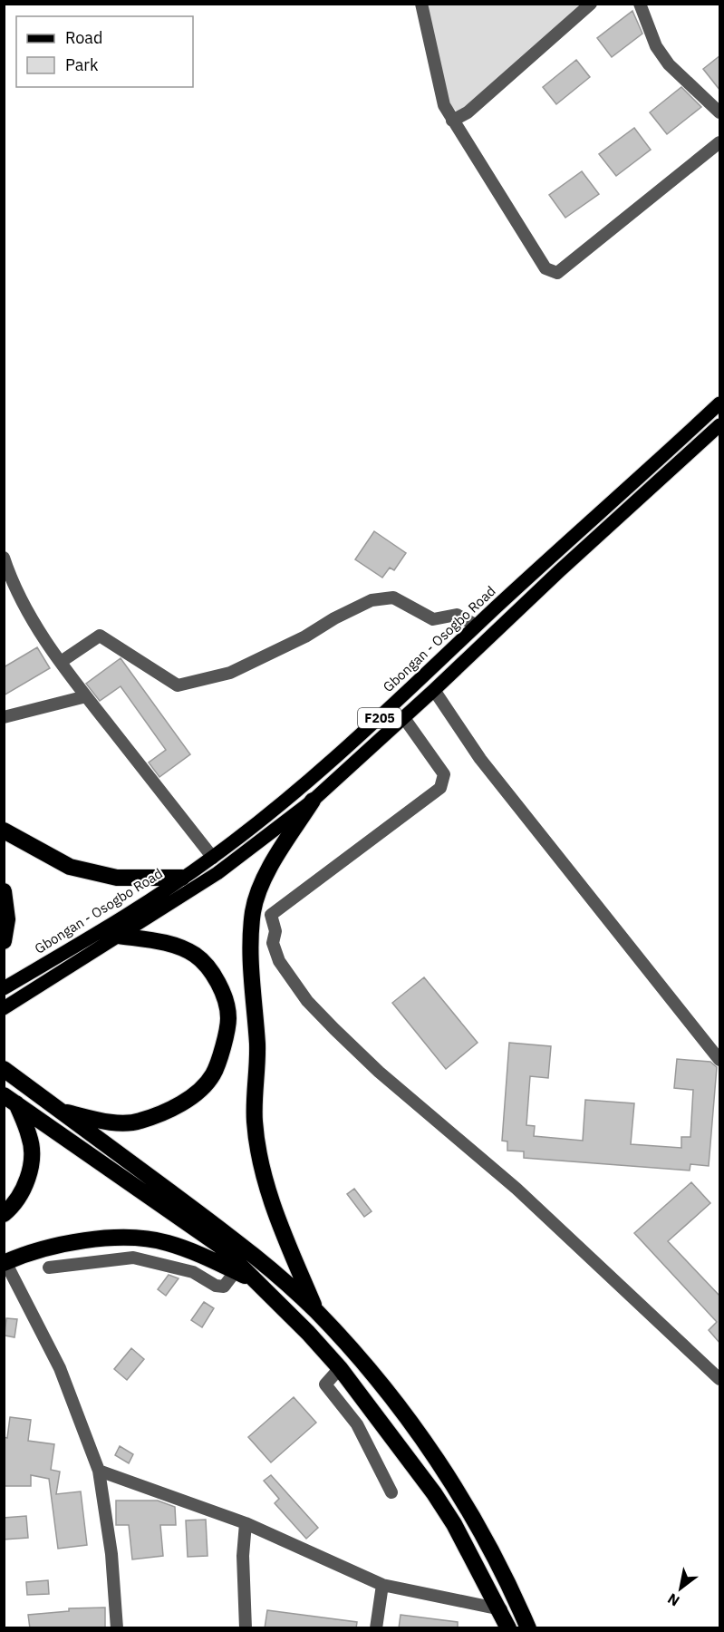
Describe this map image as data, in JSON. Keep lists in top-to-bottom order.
{
  "streets": {
    "main road": ["Gbongan - Osogbo Road", "F205"]
  },
  "legend": ["Road", "Park"],
  "north": "bottom left"
}
